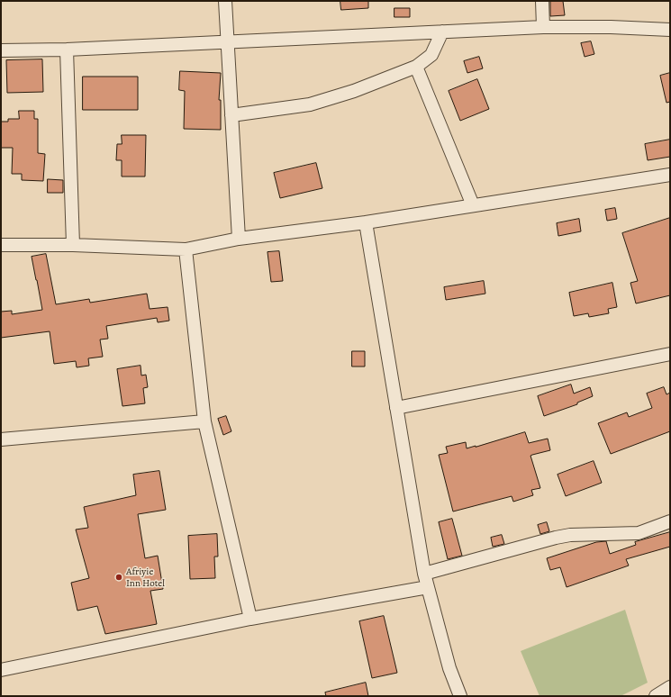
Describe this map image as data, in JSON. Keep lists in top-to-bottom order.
{
  "places": ["Afriyie Inn Hotel"]
}
